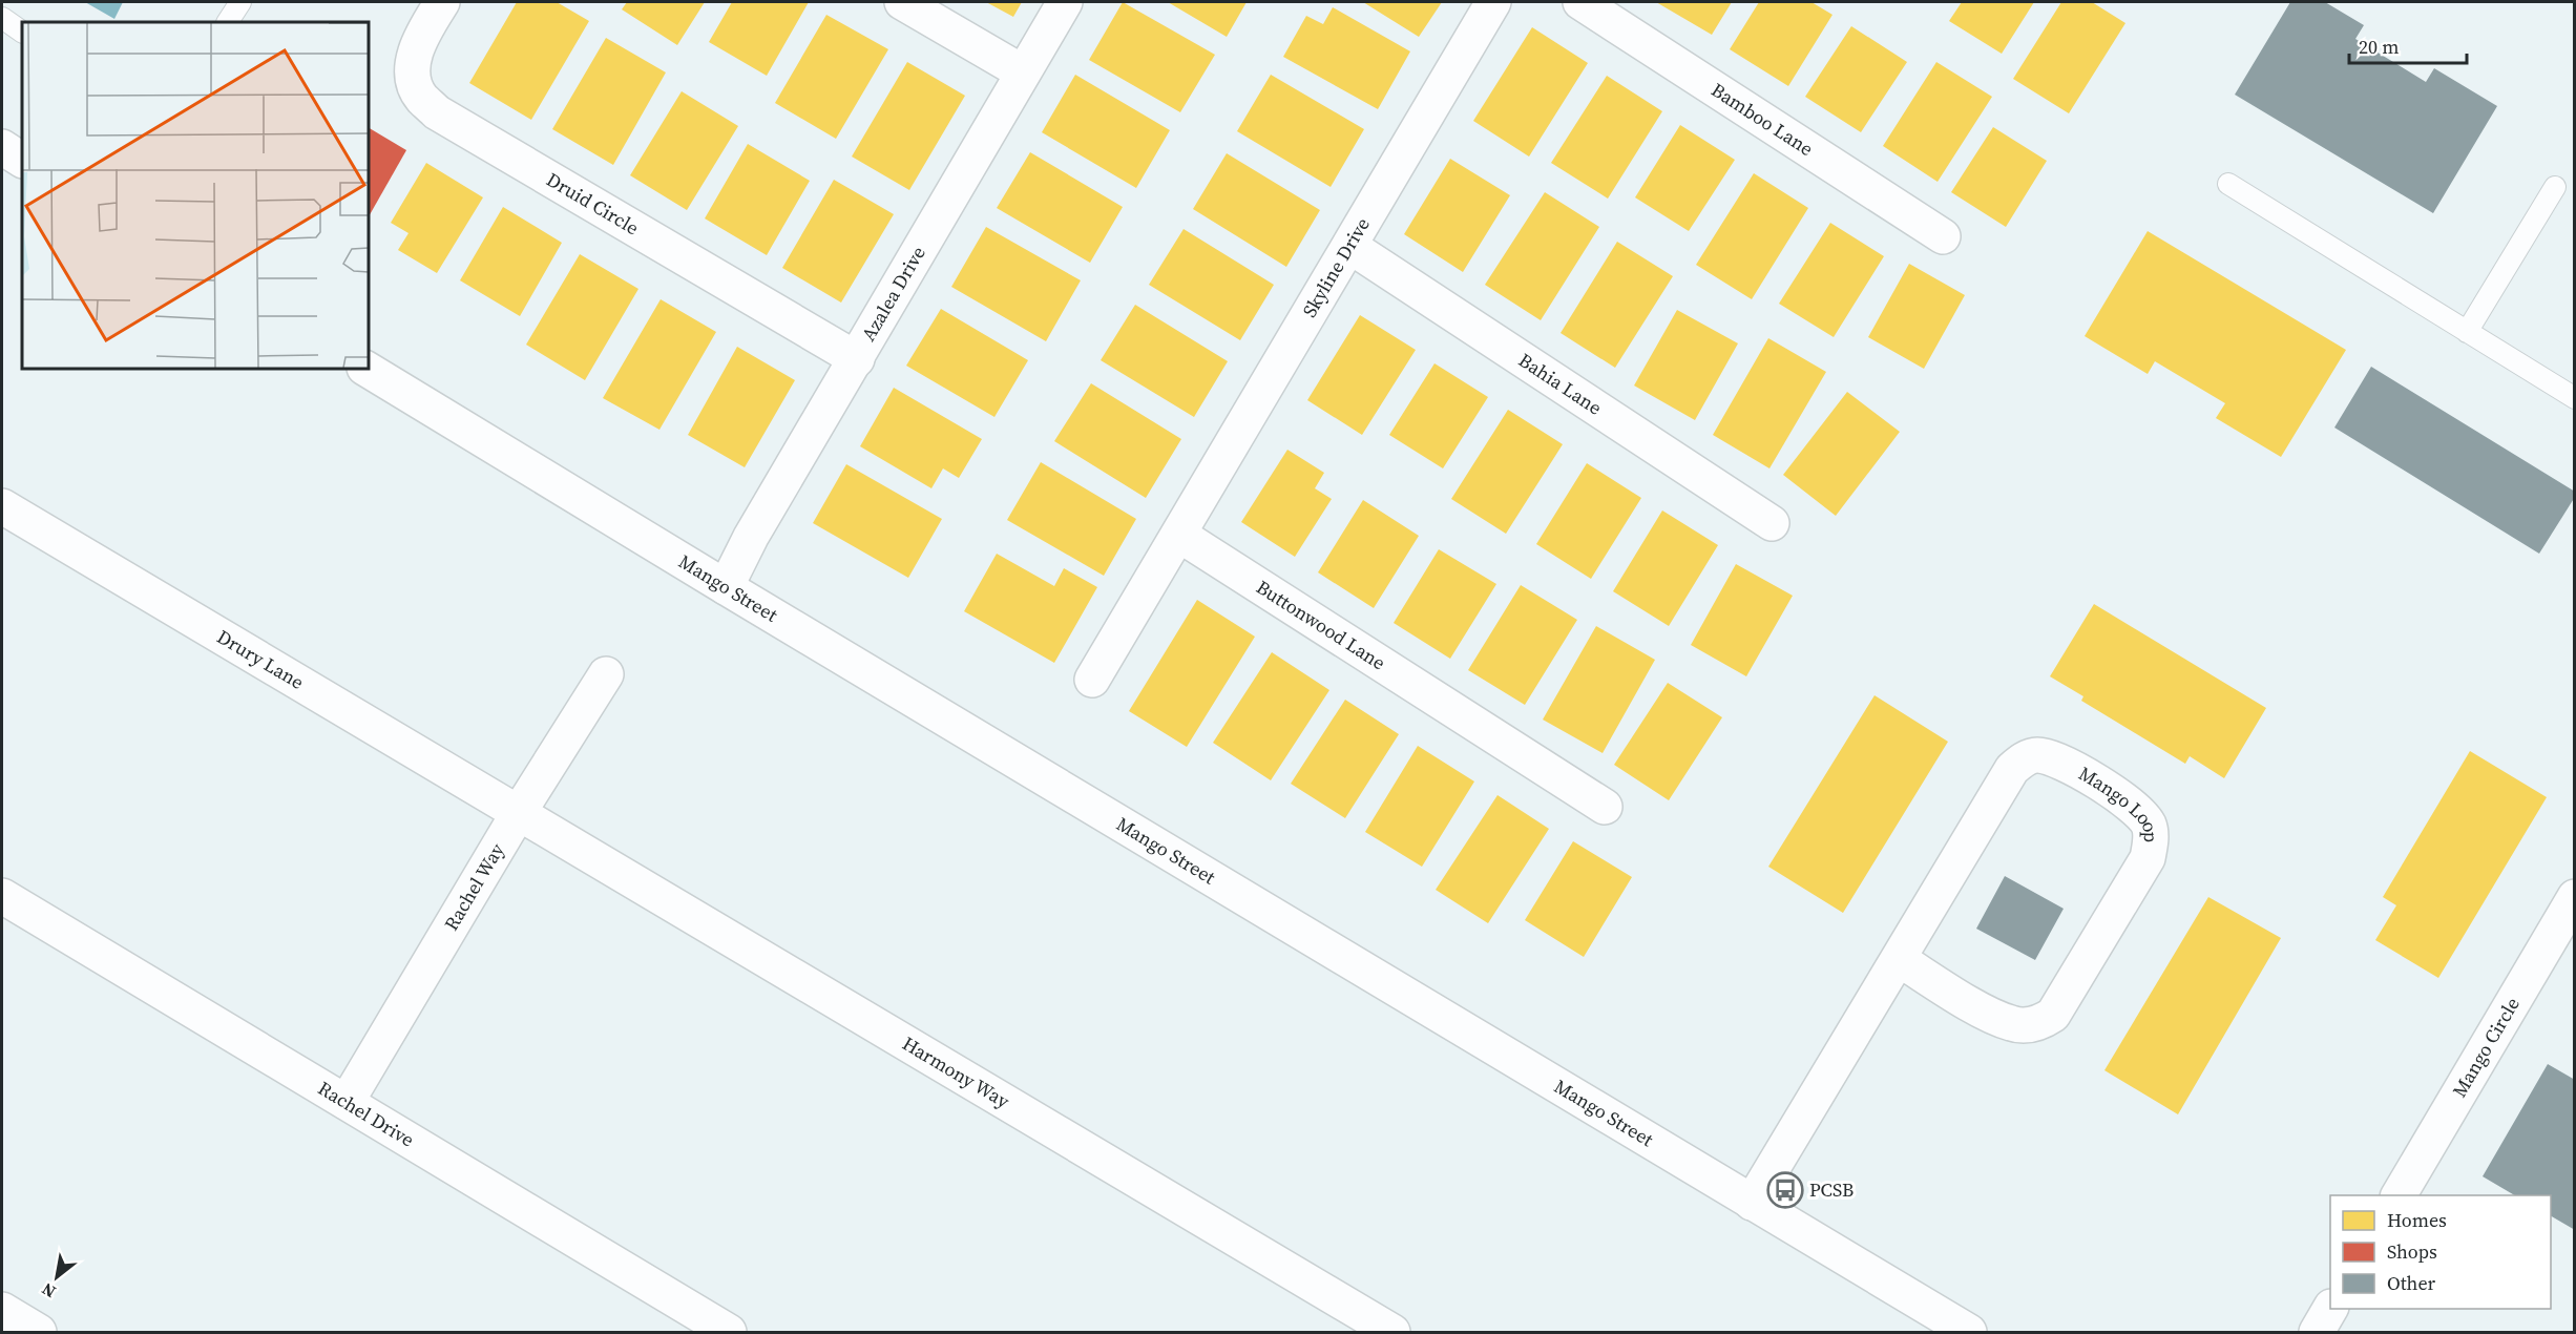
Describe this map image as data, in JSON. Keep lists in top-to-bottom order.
{
  "streets": {
    "street": [
      "Bamboo Lane",
      "Druid Circle",
      "Skyline Drive",
      "Azalea Drive",
      "Bahia Lane",
      "Mango Street",
      "Buttonwood Lane",
      "Drury Lane",
      "Mango Loop",
      "Rachel Way",
      "Mango Circle",
      "Harmony Way",
      "Rachel Drive"
    ]
  },
  "crossings": [
    ["Druid Circle", "Azalea Drive"],
    ["Skyline Drive", "Bahia Lane"],
    ["Skyline Drive", "Buttonwood Lane"],
    ["Azalea Drive", "Mango Street"],
    ["Mango Street", "Mango Loop"],
    ["Drury Lane", "Rachel Way"],
    ["Drury Lane", "Harmony Way"],
    ["Rachel Way", "Harmony Way"],
    ["Rachel Way", "Rachel Drive"]
  ],
  "places": {
    "bus stop": ["PCSB"]
  },
  "legend": ["Homes", "Shops", "Other"],
  "scale_bar": "20 m",
  "north": "bottom left"
}
